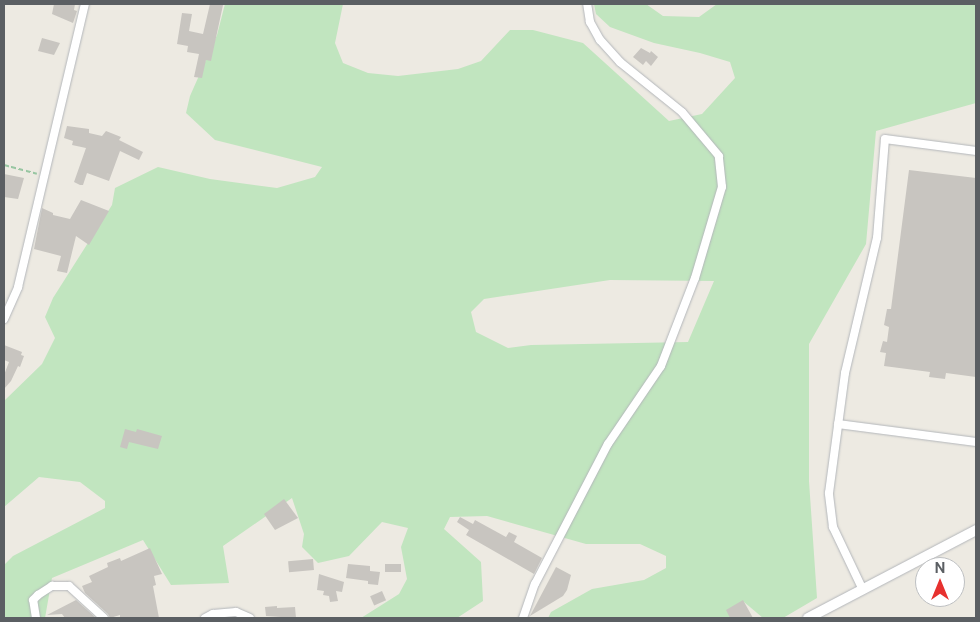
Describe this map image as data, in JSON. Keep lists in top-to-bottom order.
{
  "north": "top"
}
